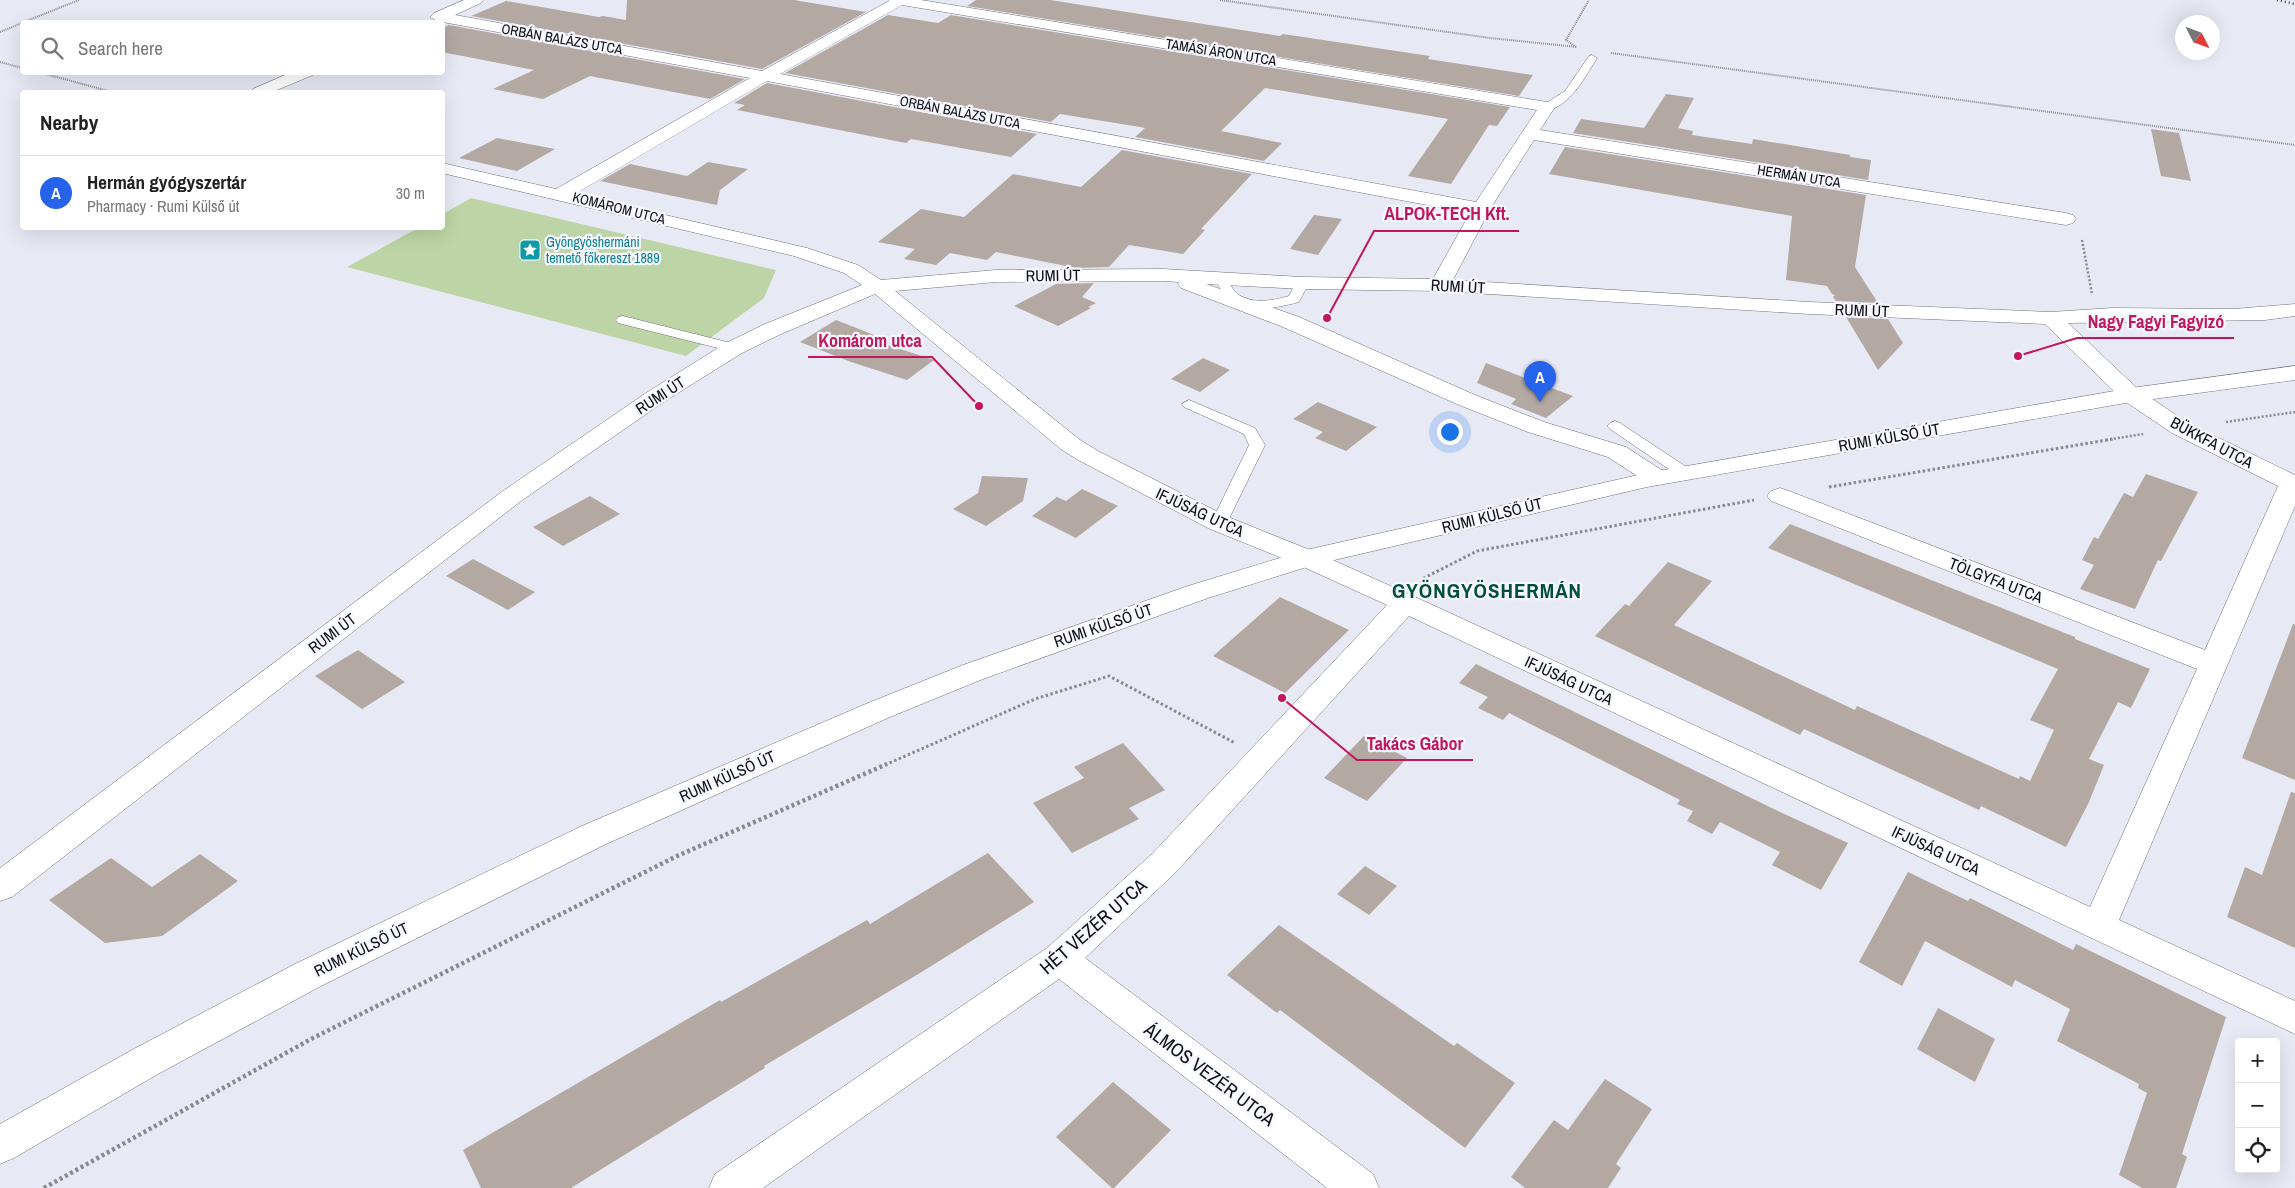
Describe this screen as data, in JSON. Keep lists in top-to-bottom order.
{
  "streets": {
    "street": [
      "ORBÁN BALÁZS UTCA",
      "TAMÁSI ÁRON UTCA",
      "HERMÁN UTCA",
      "KOMÁROM UTCA",
      "RUMI ÚT",
      "RUMI KÜLSŐ ÚT",
      "BÜKKFA UTCA",
      "IFJÚSÁG UTCA",
      "TÖLGYFA UTCA",
      "HÉT VEZÉR UTCA",
      "ÁLMOS VEZÉR UTCA"
    ]
  },
  "crossings": [
    ["KOMÁROM UTCA", "RUMI ÚT"],
    ["KOMÁROM UTCA", "IFJÚSÁG UTCA"],
    ["RUMI ÚT", "BÜKKFA UTCA"],
    ["RUMI ÚT", "IFJÚSÁG UTCA"],
    ["RUMI KÜLSŐ ÚT", "BÜKKFA UTCA"],
    ["RUMI KÜLSŐ ÚT", "IFJÚSÁG UTCA"],
    ["IFJÚSÁG UTCA", "HÉT VEZÉR UTCA"],
    ["HÉT VEZÉR UTCA", "ÁLMOS VEZÉR UTCA"]
  ],
  "districts": ["GYÖNGYÖSHERMÁN"],
  "places": {
    "place": ["Gyöngyöshermáni temető főkereszt 1889"],
    "other": [
      "ALPOK-TECH Kft.",
      "Nagy Fagyi Fagyizó",
      "Komárom utca",
      "Takács Gábor"
    ]
  },
  "north": "bottom right",
  "page": {
    "search": "Search here",
    "heading": "Nearby",
    "list": [
      {
        "mark": "A",
        "name": "Hermán gyógyszertár",
        "note": "Pharmacy · Rumi Külső út",
        "value": "30 m"
      }
    ],
    "pins": "A",
    "map_buttons": ["+", "−"]
  }
}
